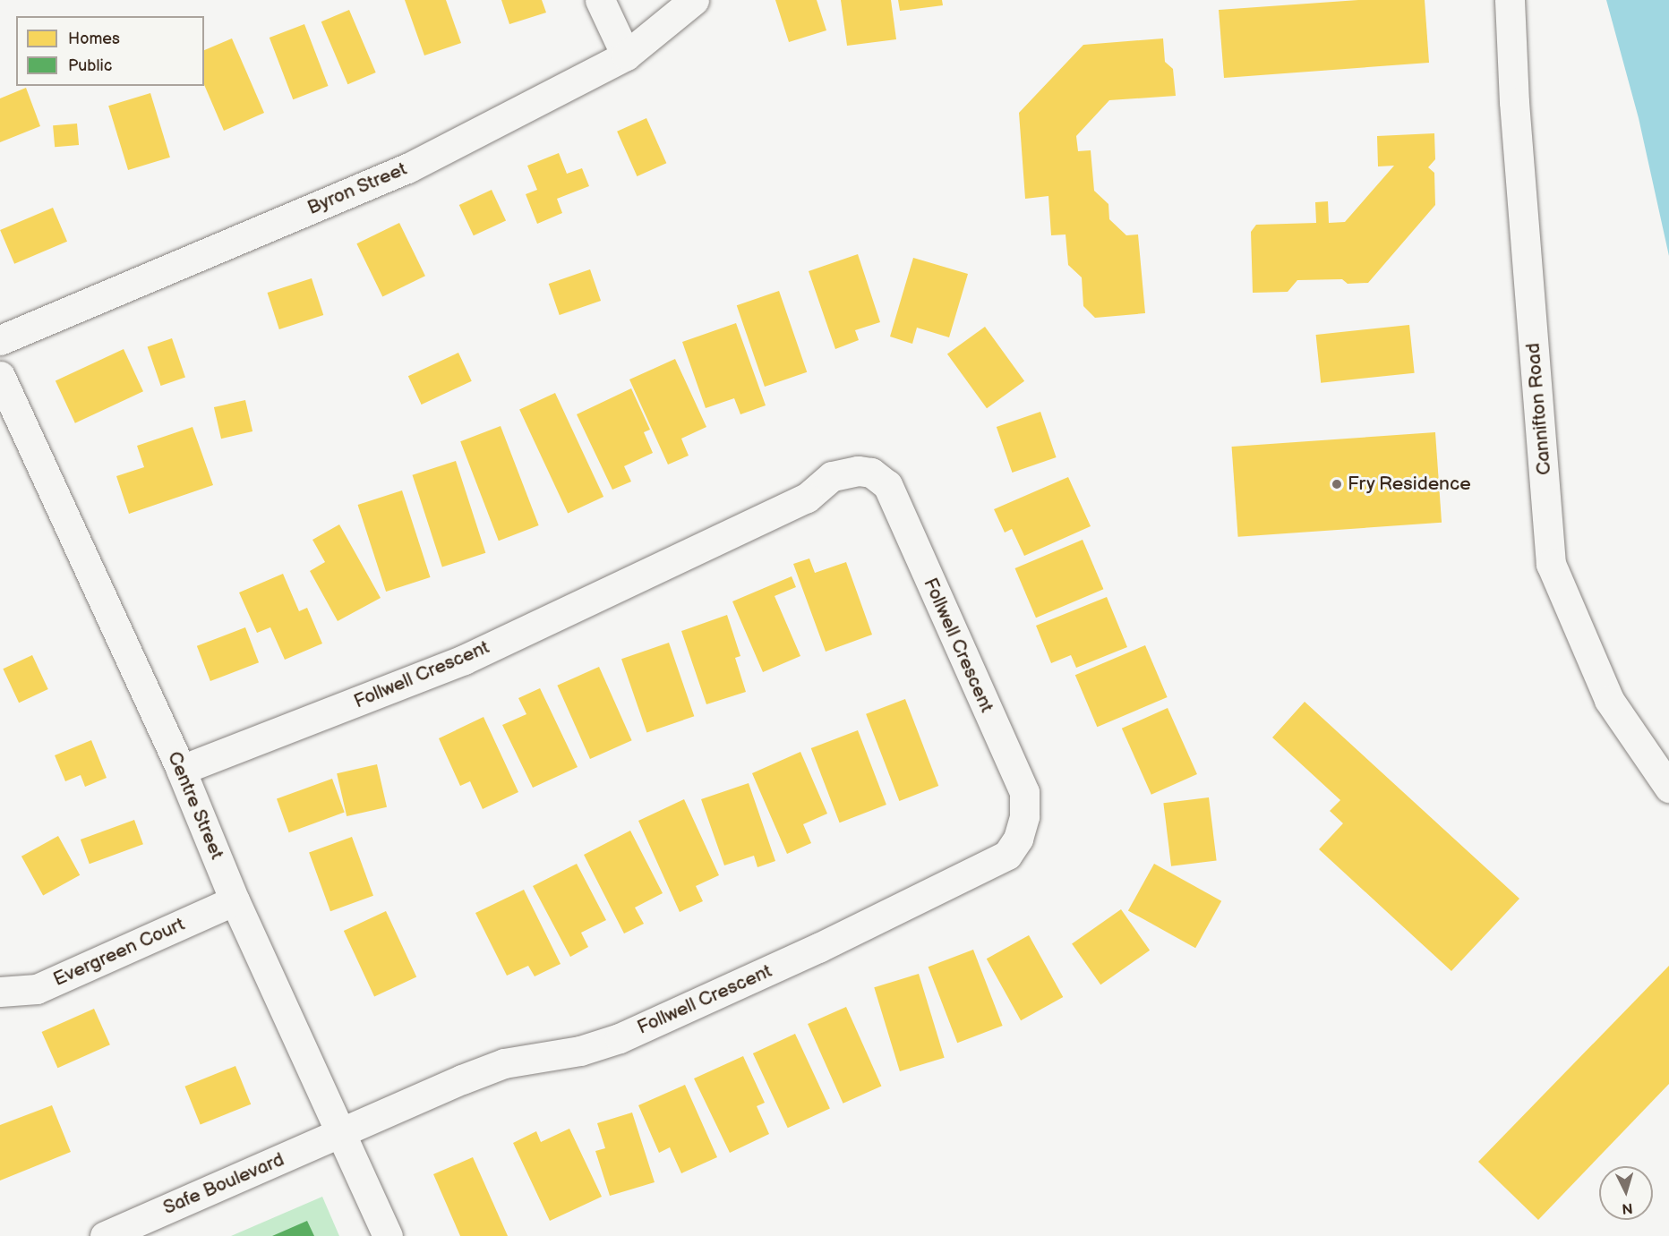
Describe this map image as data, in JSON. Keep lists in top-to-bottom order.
{
  "streets": {
    "street": [
      "Byron Street",
      "Cannifton Road",
      "Follwell Crescent",
      "Centre Street",
      "Evergreen Court",
      "Safe Boulevard"
    ]
  },
  "crossings": [
    ["Follwell Crescent", "Centre Street"],
    ["Follwell Crescent", "Safe Boulevard"],
    ["Centre Street", "Evergreen Court"],
    ["Centre Street", "Safe Boulevard"]
  ],
  "places": ["Fry Residence"],
  "legend": ["Homes", "Public"],
  "north": "bottom"
}
